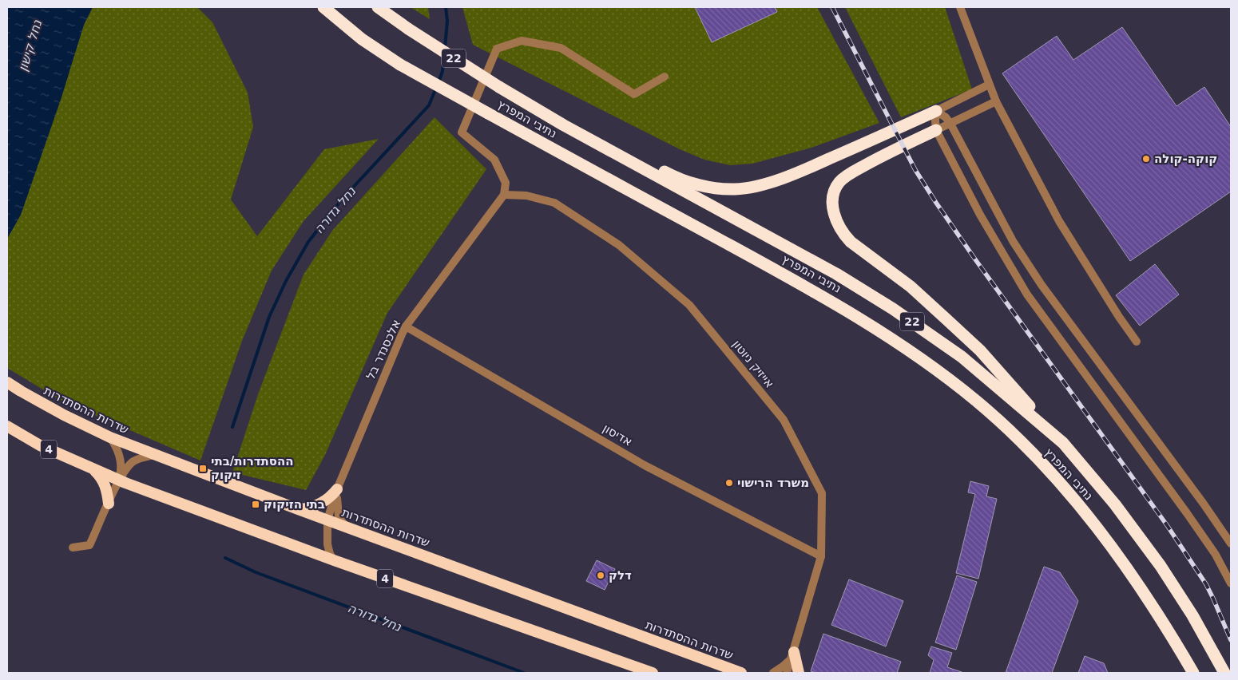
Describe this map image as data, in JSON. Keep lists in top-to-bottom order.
{
  "streets": {
    "highway": [
      "22",
      "נתיבי המפרץ",
      "שדרות ההסתדרות",
      "4"
    ],
    "street": ["אלכסנדר בל", "אייזיק ניוטון", "אדיסון"]
  },
  "crossings": [
    ["אלכסנדר בל", "אייזיק ניוטון"],
    ["אלכסנדר בל", "שדרות ההסתדרות"],
    ["אלכסנדר בל", "אדיסון"],
    ["אלכסנדר בל", "4"],
    ["אייזיק ניוטון", "אדיסון"]
  ],
  "water": ["נחל קישון", "נחל גדורה"],
  "places": {
    "other": ["קוקה-קולה", "משרד הרישוי", "דלק"],
    "transit": ["ההסתדרות/בתי זיקוק", "בתי הזיקוק"]
  }
}
